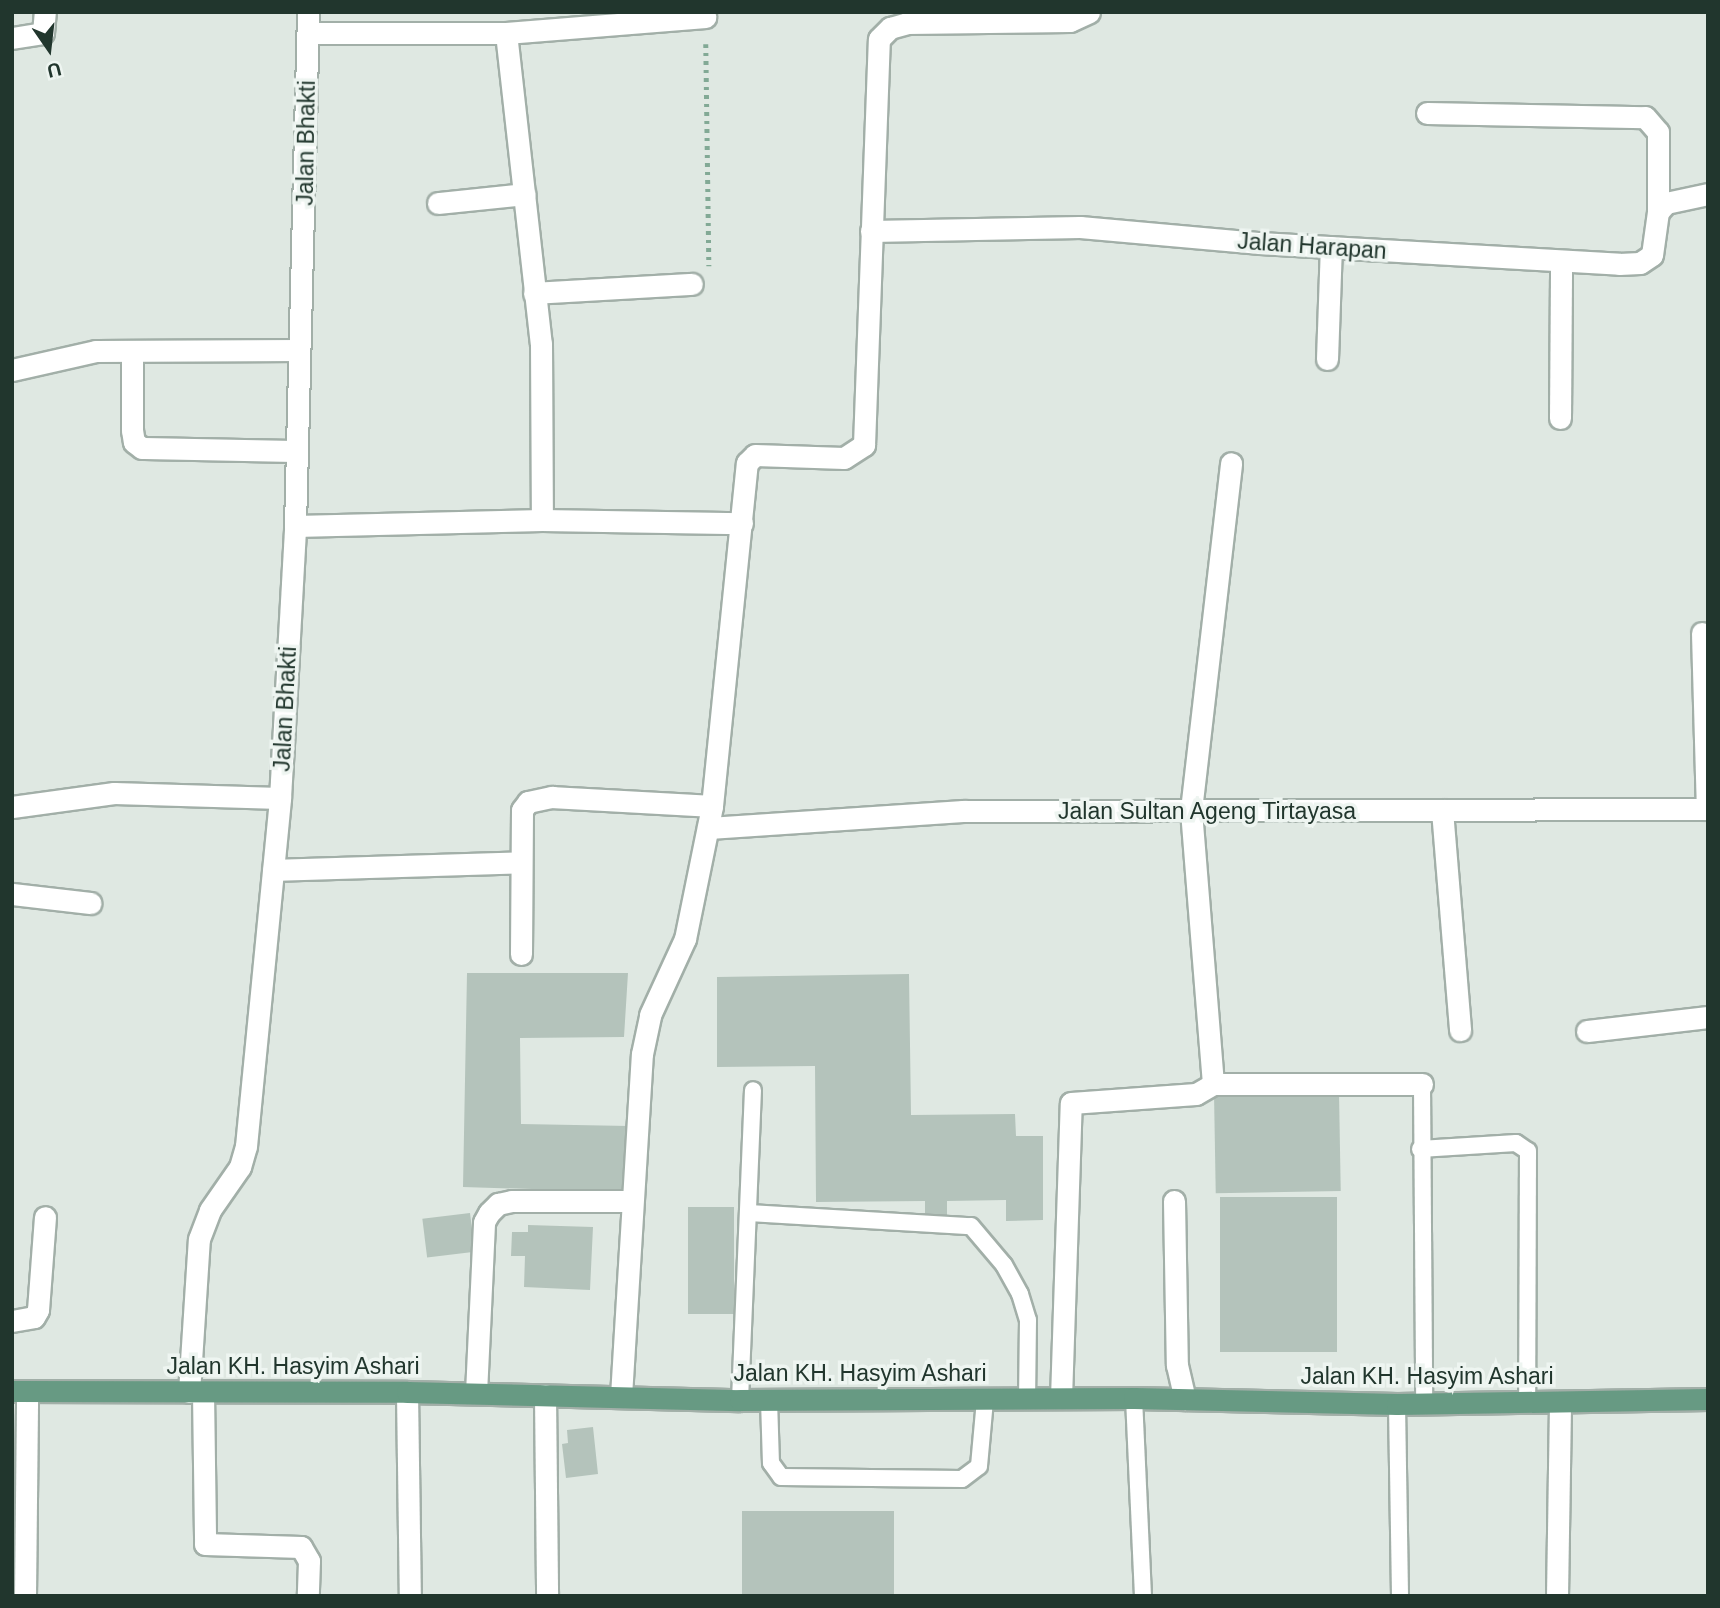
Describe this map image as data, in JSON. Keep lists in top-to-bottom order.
{
  "streets": {
    "main road": ["Jalan KH. Hasyim Ashari"],
    "street": ["Jalan Bhakti", "Jalan Harapan", "Jalan Sultan Ageng Tirtayasa"]
  },
  "crossings": [
    ["Jalan Bhakti", "Jalan KH. Hasyim Ashari"]
  ],
  "north": "bottom"
}
